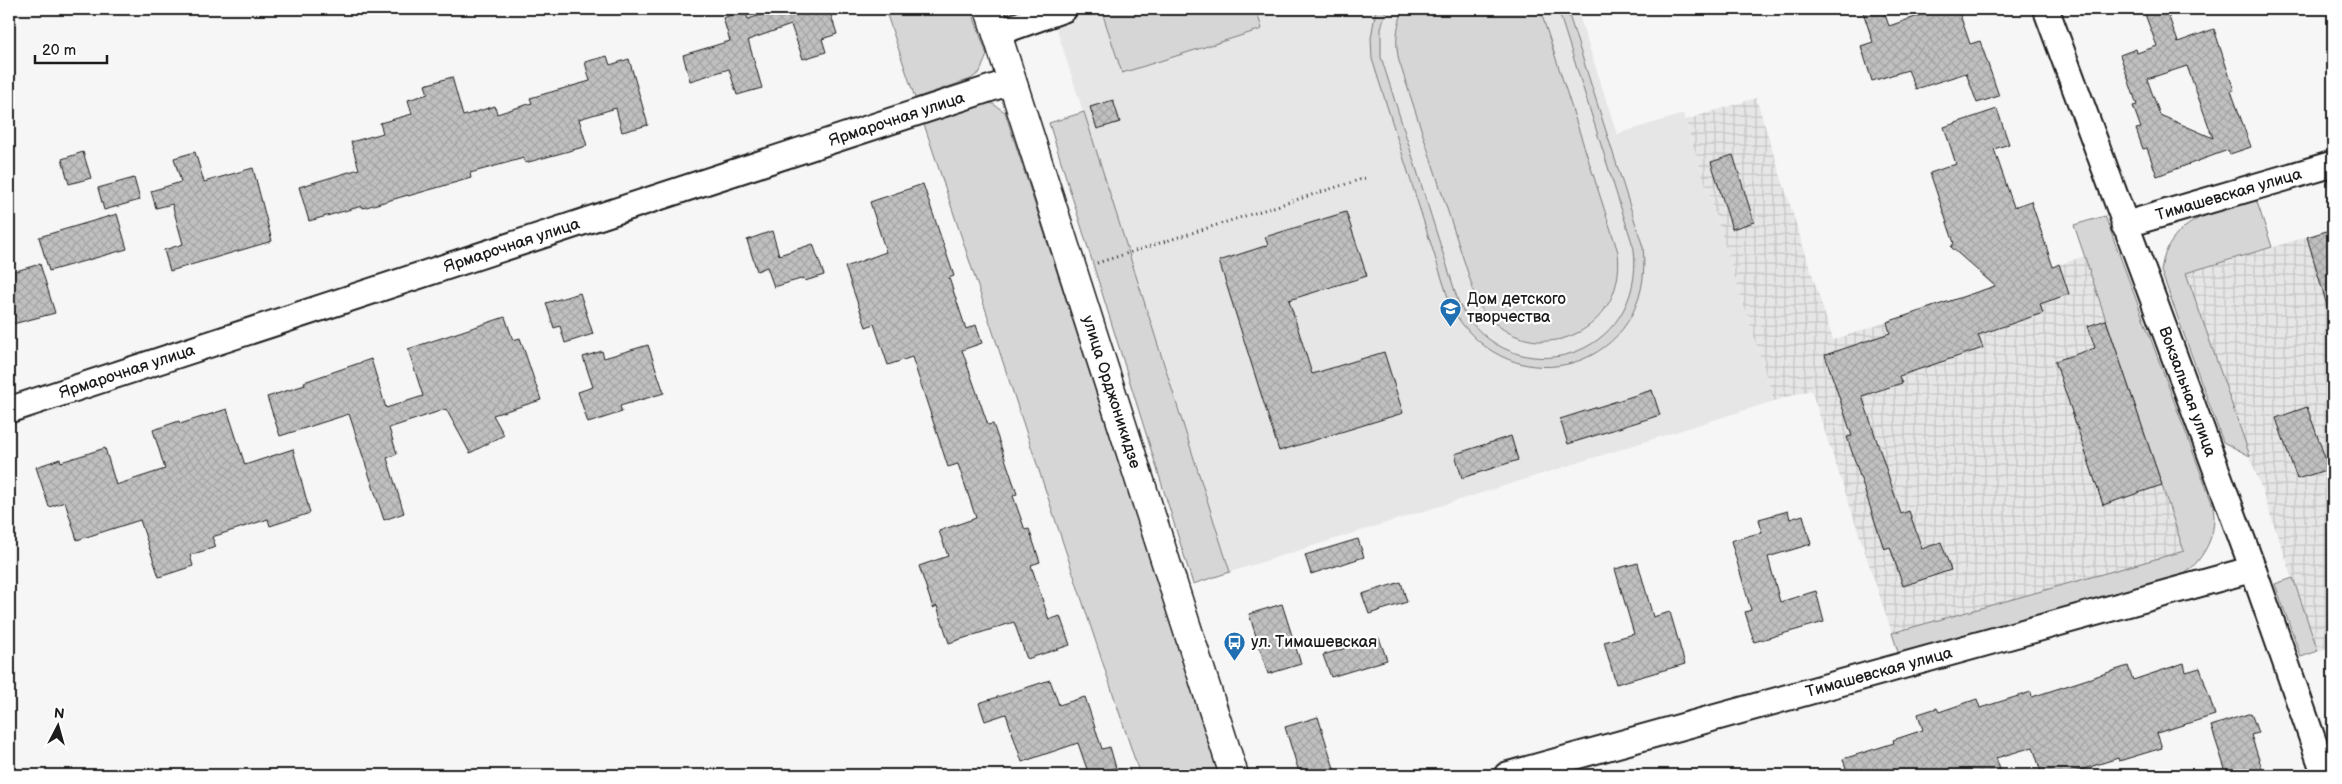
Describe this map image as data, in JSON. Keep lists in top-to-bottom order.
{
  "streets": {
    "main road": ["улица Орджоникидзе"],
    "street": ["Ярмарочная улица", "Тимашевская улица", "Вокзальная улица"]
  },
  "crossings": [
    ["Ярмарочная улица", "улица Орджоникидзе"],
    ["Тимашевская улица", "Вокзальная улица"]
  ],
  "places": {
    "school or university": ["Дом детского творчества"],
    "bus stop": ["ул. Тимашевская"]
  },
  "scale_bar": "20 m",
  "north": "top"
}
